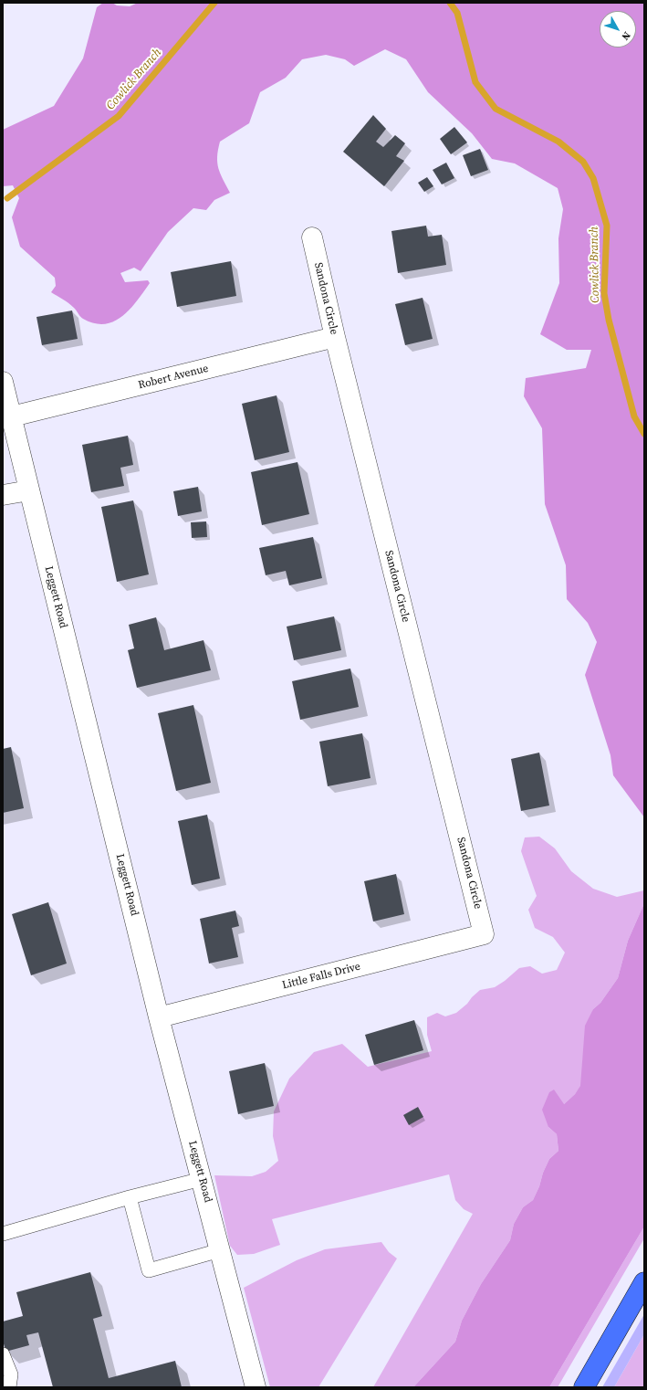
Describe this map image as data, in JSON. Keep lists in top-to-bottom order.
{
  "streets": {
    "street": [
      "Sandona Circle",
      "Robert Avenue",
      "Leggett Road",
      "Little Falls Drive"
    ]
  },
  "crossings": [
    ["Sandona Circle", "Robert Avenue"],
    ["Sandona Circle", "Little Falls Drive"],
    ["Robert Avenue", "Leggett Road"],
    ["Leggett Road", "Little Falls Drive"]
  ],
  "water": ["Cowlick Branch"],
  "north": "bottom right"
}
